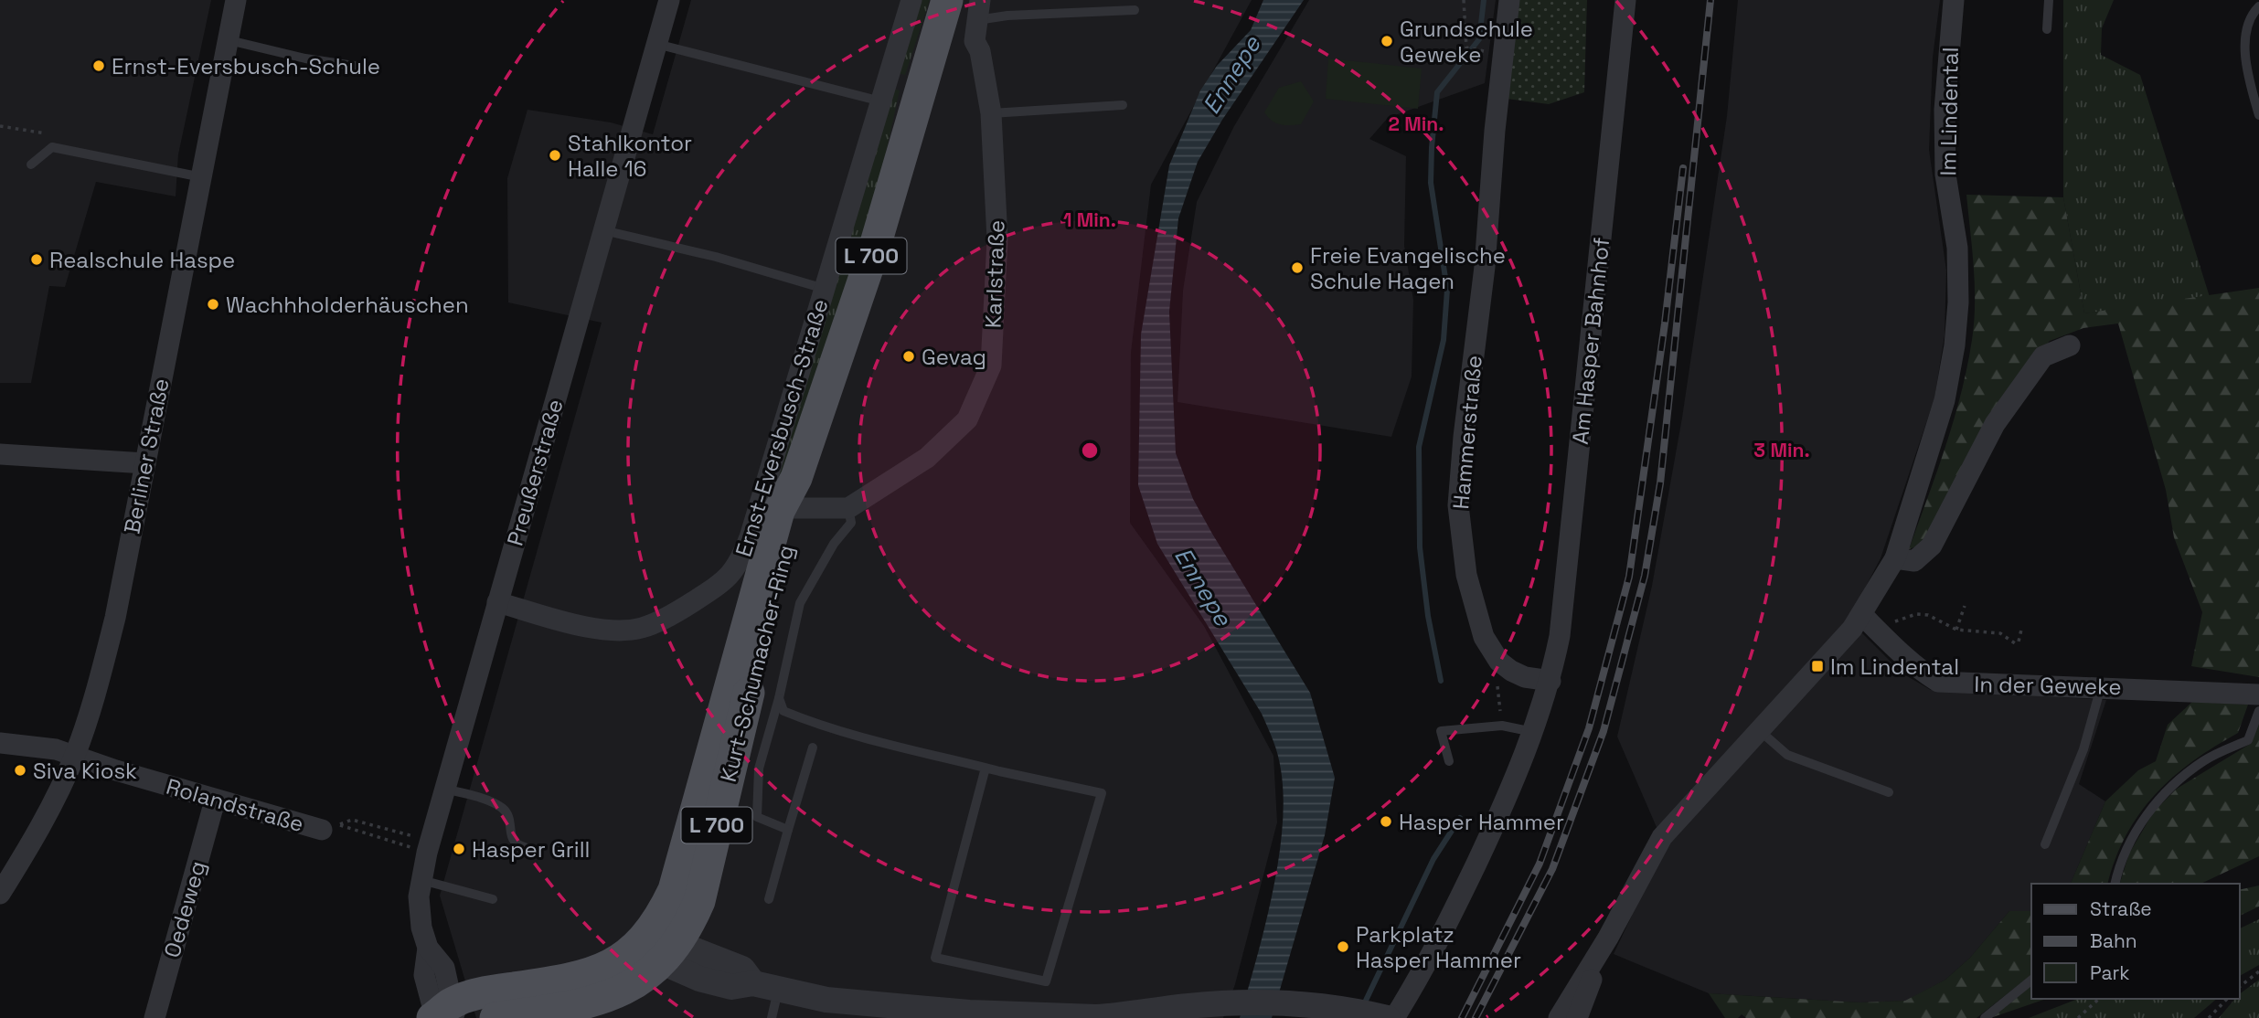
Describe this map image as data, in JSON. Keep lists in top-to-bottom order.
{
  "streets": {
    "main road": ["L 700", "Kurt-Schumacher-Ring"],
    "street": [
      "Im Lindental",
      "Karlstraße",
      "Am Hasper Bahnhof",
      "Ernst-Eversbusch-Straße",
      "Hammerstraße",
      "Berliner Straße",
      "Preußerstraße",
      "In der Geweke",
      "Rolandstraße",
      "Oedeweg"
    ]
  },
  "crossings": [
    ["Im Lindental", "In der Geweke"],
    ["L 700", "Kurt-Schumacher-Ring"],
    ["Am Hasper Bahnhof", "Hammerstraße"],
    ["Ernst-Eversbusch-Straße", "Preußerstraße"],
    ["Berliner Straße", "Rolandstraße"],
    ["Preußerstraße", "Kurt-Schumacher-Ring"],
    ["Rolandstraße", "Oedeweg"]
  ],
  "water": ["Ennepe"],
  "places": {
    "other": [
      "Grundschule Geweke",
      "Ernst-Eversbusch-Schule",
      "Stahlkontor Halle 16",
      "Realschule Haspe",
      "Freie Evangelische Schule Hagen",
      "Wachhholderhäuschen",
      "Gevag",
      "Siva Kiosk",
      "Hasper Hammer",
      "Hasper Grill",
      "Parkplatz Hasper Hammer"
    ],
    "transit": ["Im Lindental"]
  },
  "legend": ["Straße", "Bahn", "Park"],
  "rings": ["2 Min.", "1 Min.", "3 Min."]
}
